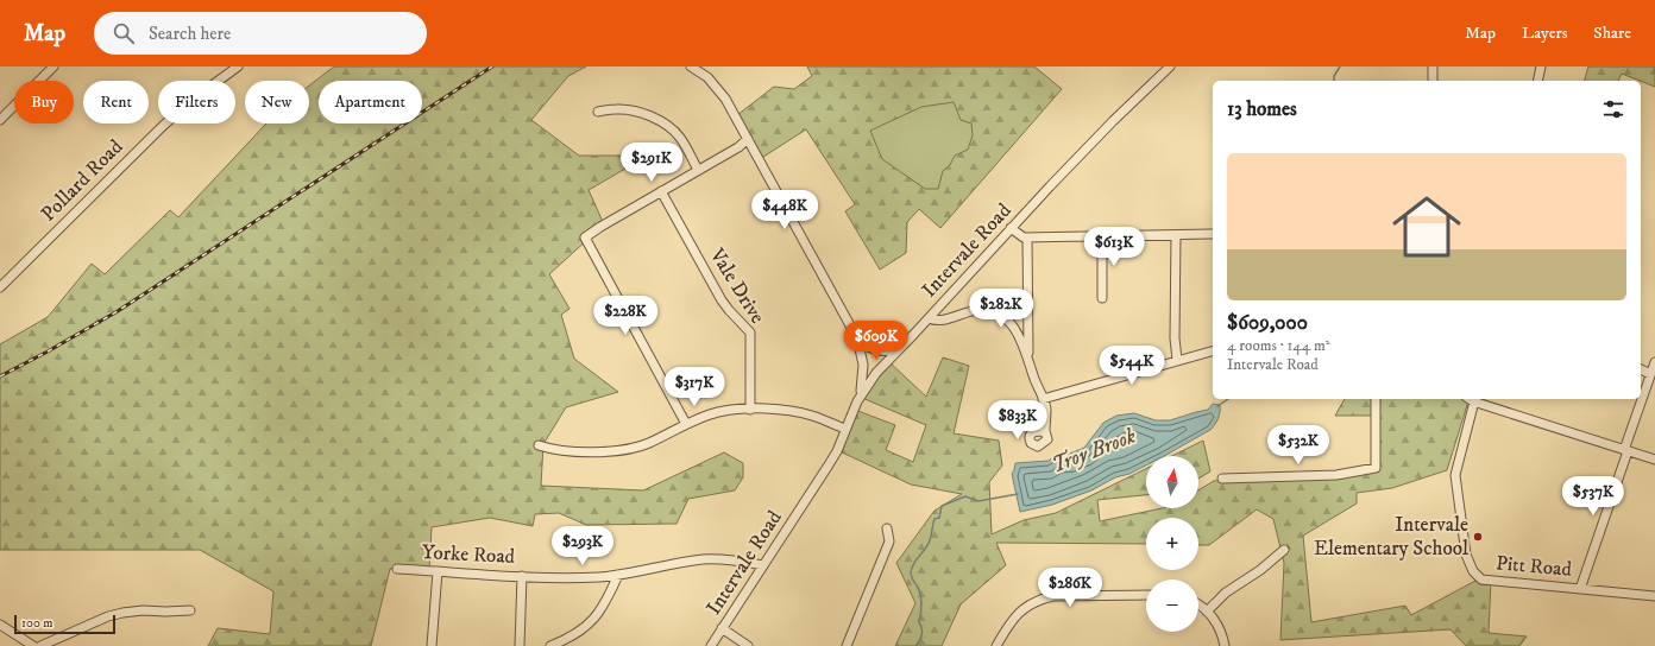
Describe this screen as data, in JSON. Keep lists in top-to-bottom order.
{
  "streets": {
    "street": [
      "Pollard Road",
      "Intervale Road",
      "Vale Drive",
      "Yorke Road",
      "Pitt Road"
    ]
  },
  "crossings": [
    ["Intervale Road", "Yorke Road"]
  ],
  "water": ["Troy Brook"],
  "places": ["Intervale Elementary School"],
  "scale_bar": "100 m",
  "north": "top",
  "page": {
    "header": "Map",
    "search": "Search here",
    "nav": ["Map", "Layers", "Share"],
    "chip": [
      "Buy",
      "Rent",
      "Filters",
      "New",
      "Apartment"
    ],
    "heading": "13 homes",
    "list": [
      {
        "name": "$609,000",
        "note": "4 rooms · 144 m² · Intervale Road"
      }
    ],
    "price": [
      "$291K",
      "$448K",
      "$613K",
      "$282K",
      "$228K",
      "$609K",
      "$544K",
      "$317K",
      "$833K",
      "$532K",
      "$537K",
      "$293K",
      "$286K"
    ],
    "map_buttons": ["+", "−"],
    "scale": "100 m"
  }
}
